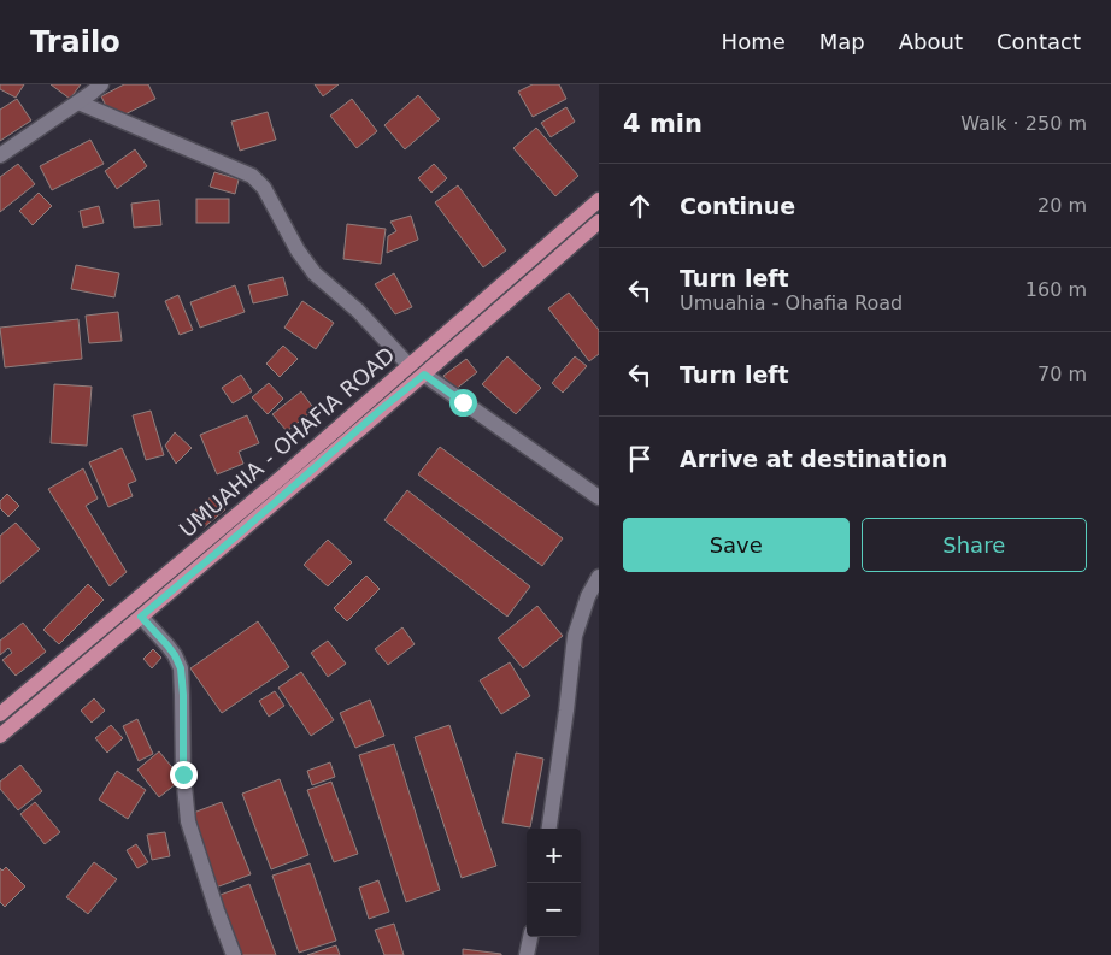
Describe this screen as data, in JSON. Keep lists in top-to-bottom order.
{
  "streets": {
    "main road": ["UMUAHIA - OHAFIA ROAD"]
  },
  "page": {
    "header": "Trailo",
    "nav": [
      "Home",
      "Map",
      "About",
      "Contact"
    ],
    "heading": ["4 min", "Walk · 250 m"],
    "list": [
      ["Continue", "20 m"],
      ["Turn left", "Umuahia - Ohafia Road", "160 m"],
      ["Turn left", "70 m"],
      "Arrive at destination"
    ],
    "buttons": ["Save", "Share"],
    "map_buttons": ["+", "−"]
  }
}
